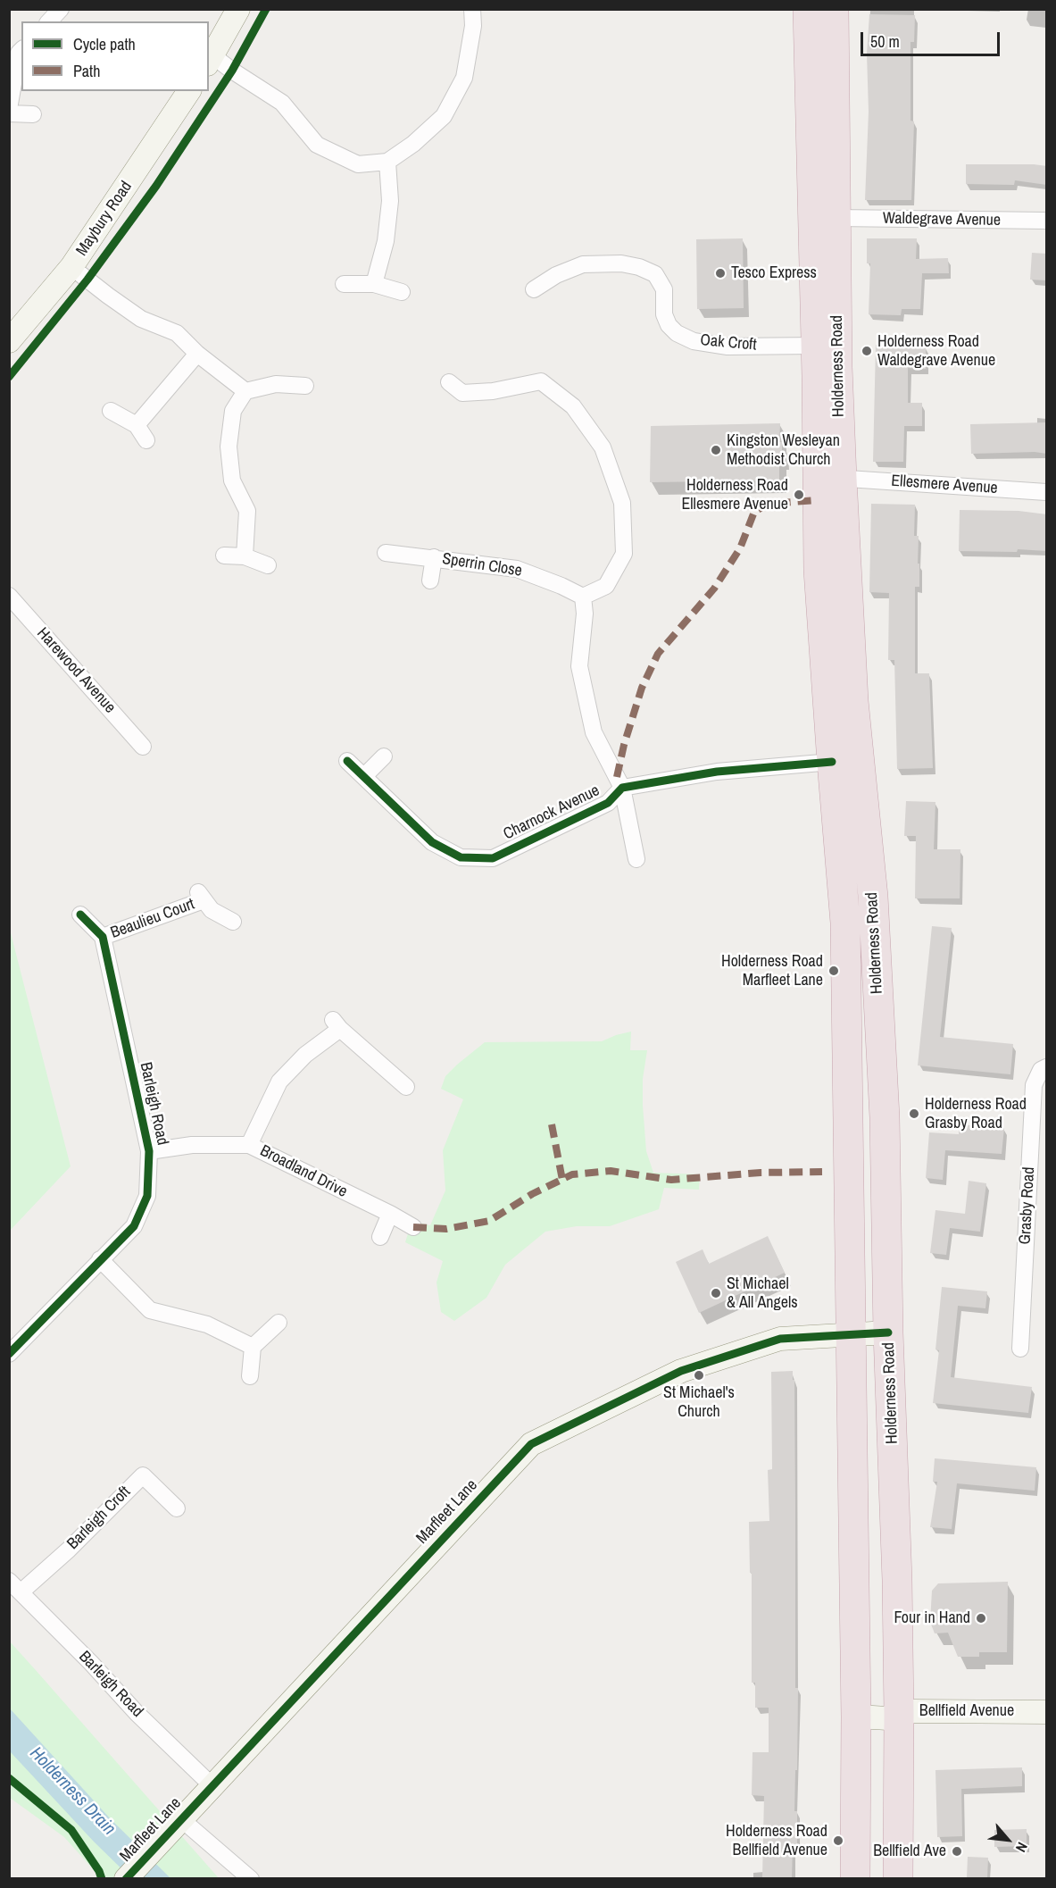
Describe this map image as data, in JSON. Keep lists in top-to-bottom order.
{
  "streets": {
    "highway": ["Holderness Road"],
    "street": [
      "Maybury Road",
      "Waldegrave Avenue",
      "Oak Croft",
      "Ellesmere Avenue",
      "Sperrin Close",
      "Harewood Avenue",
      "Charnock Avenue",
      "Beaulieu Court",
      "Barleigh Road",
      "Broadland Drive",
      "Grasby Road",
      "Marfleet Lane",
      "Barleigh Croft",
      "Bellfield Avenue"
    ]
  },
  "crossings": [
    ["Waldegrave Avenue", "Holderness Road"],
    ["Oak Croft", "Holderness Road"],
    ["Holderness Road", "Ellesmere Avenue"],
    ["Holderness Road", "Charnock Avenue"],
    ["Holderness Road", "Marfleet Lane"],
    ["Holderness Road", "Bellfield Avenue"],
    ["Beaulieu Court", "Barleigh Road"],
    ["Barleigh Road", "Broadland Drive"],
    ["Barleigh Road", "Marfleet Lane"],
    ["Barleigh Road", "Barleigh Croft"]
  ],
  "water": ["Holderness Drain"],
  "places": [
    "Tesco Express",
    "Holderness Road Waldegrave Avenue",
    "Kingston Wesleyan Methodist Church",
    "Holderness Road Ellesmere Avenue",
    "Holderness Road Marfleet Lane",
    "Holderness Road Grasby Road",
    "St Michael & All Angels",
    "St Michael's Church",
    "Four in Hand",
    "Holderness Road Bellfield Avenue",
    "Bellfield Ave"
  ],
  "legend": ["Cycle path", "Path"],
  "scale_bar": "50 m",
  "north": "bottom right"
}
